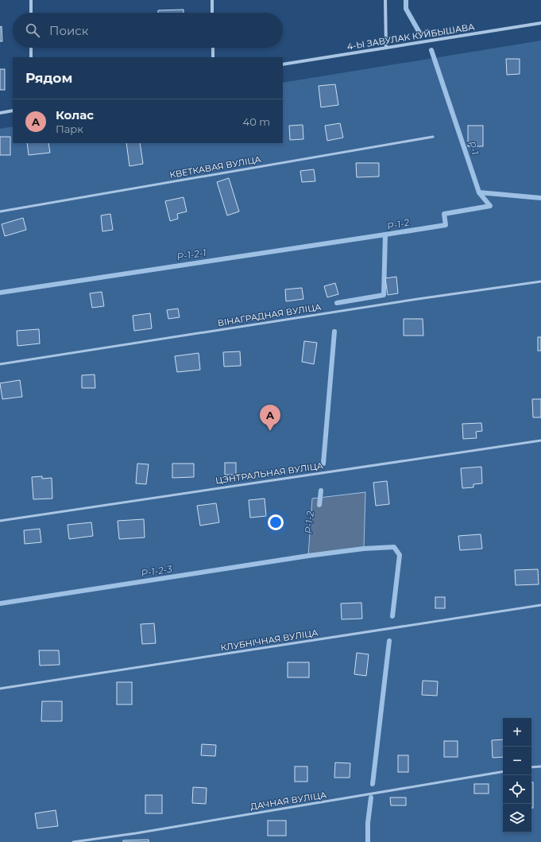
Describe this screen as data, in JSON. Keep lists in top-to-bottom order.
{
  "streets": {
    "street": ["4-Ы ЗАВУЛАК КУЙБЫШАВА"],
    "lane": [
      "КВЕТКАВАЯ ВУЛІЦА",
      "ВІНАГРАДНАЯ ВУЛІЦА",
      "ЦЭНТРАЛЬНАЯ ВУЛІЦА",
      "КЛУБНІЧНАЯ ВУЛІЦА",
      "ДАЧНАЯ ВУЛІЦА"
    ]
  },
  "water": [
    "P-1",
    "P-1-2",
    "P-1-2-1",
    "P-1-2-3"
  ],
  "page": {
    "search": "Поиск",
    "heading": "Рядом",
    "list": [
      {
        "mark": "A",
        "name": "Колас",
        "note": "Парк",
        "value": "40 m"
      }
    ],
    "pins": "A",
    "map_buttons": ["+", "−"]
  }
}
